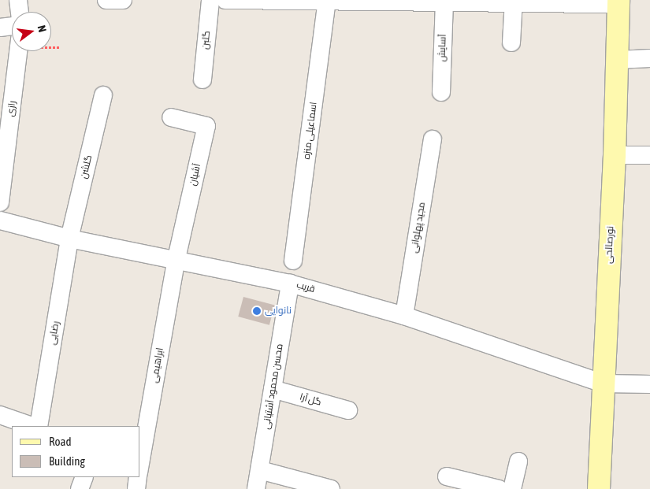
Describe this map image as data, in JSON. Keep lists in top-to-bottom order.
{
  "streets": {
    "main road": ["نورصالحی"],
    "street": [
      "گلبن",
      "آسایش",
      "رازی",
      "اسماعیلی منزه",
      "گلشن",
      "آشیان",
      "مجید پهلوانی",
      "قریب",
      "رضایی",
      "ابراهیمی",
      "محسن محمود آشتیانی",
      "گل آرا"
    ]
  },
  "crossings": [
    ["گلشن", "قریب"],
    ["گلشن", "رضایی"],
    ["آشیان", "قریب"],
    ["آشیان", "ابراهیمی"],
    ["مجید پهلوانی", "قریب"],
    ["نورصالحی", "قریب"],
    ["قریب", "رضایی"],
    ["قریب", "ابراهیمی"],
    ["قریب", "محسن محمود آشتیانی"],
    ["محسن محمود آشتیانی", "گل آرا"]
  ],
  "places": ["نانوایی"],
  "legend": ["Road", "Building"],
  "north": "right"
}
